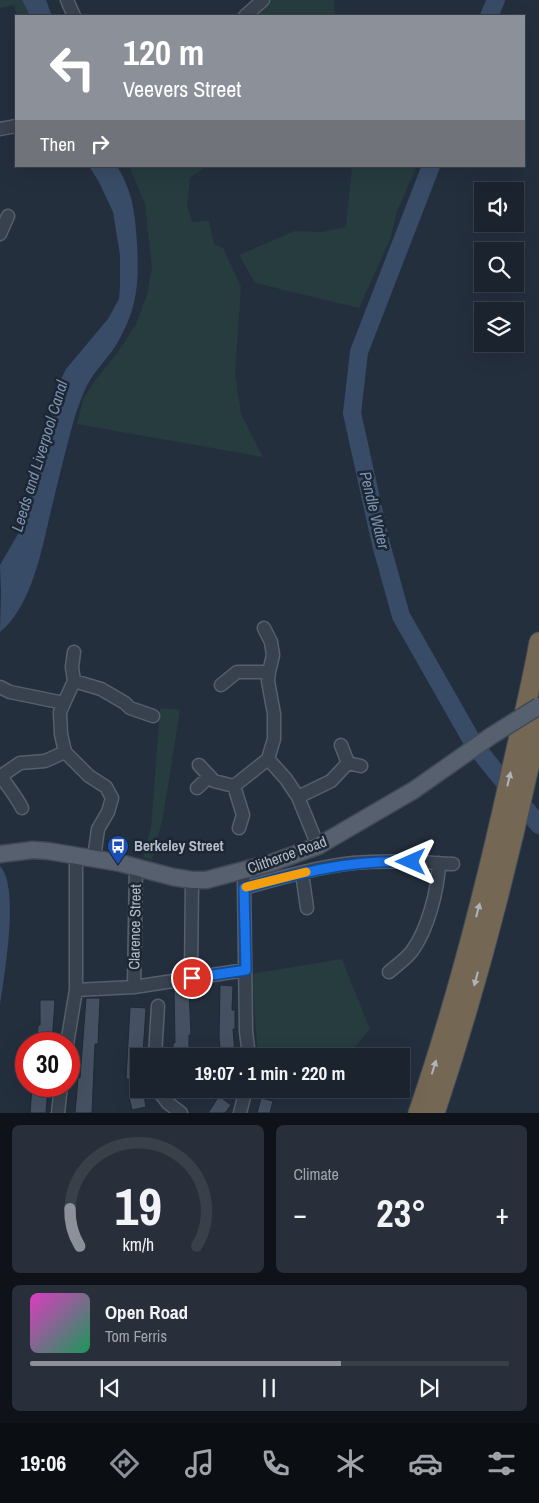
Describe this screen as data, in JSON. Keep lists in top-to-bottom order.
{
  "streets": {
    "main road": ["Clitheroe Road"],
    "street": ["Clarence Street"]
  },
  "crossings": [
    ["Clitheroe Road", "Clarence Street"]
  ],
  "water": ["Leeds and Liverpool Canal", "Pendle Water"],
  "places": {
    "bus stop": ["Berkeley Street"]
  },
  "page": {
    "turn": ["120 m", "Veevers Street"],
    "then": "Then",
    "limit": "30",
    "trip": "19:07 · 1 min · 220 m",
    "tile": "Climate",
    "heat": ["−", "23°", "+"],
    "song": ["Open Road", "Tom Ferris"],
    "tabs": "19:06",
    "gauge": ["19", "km/h"]
  }
}
